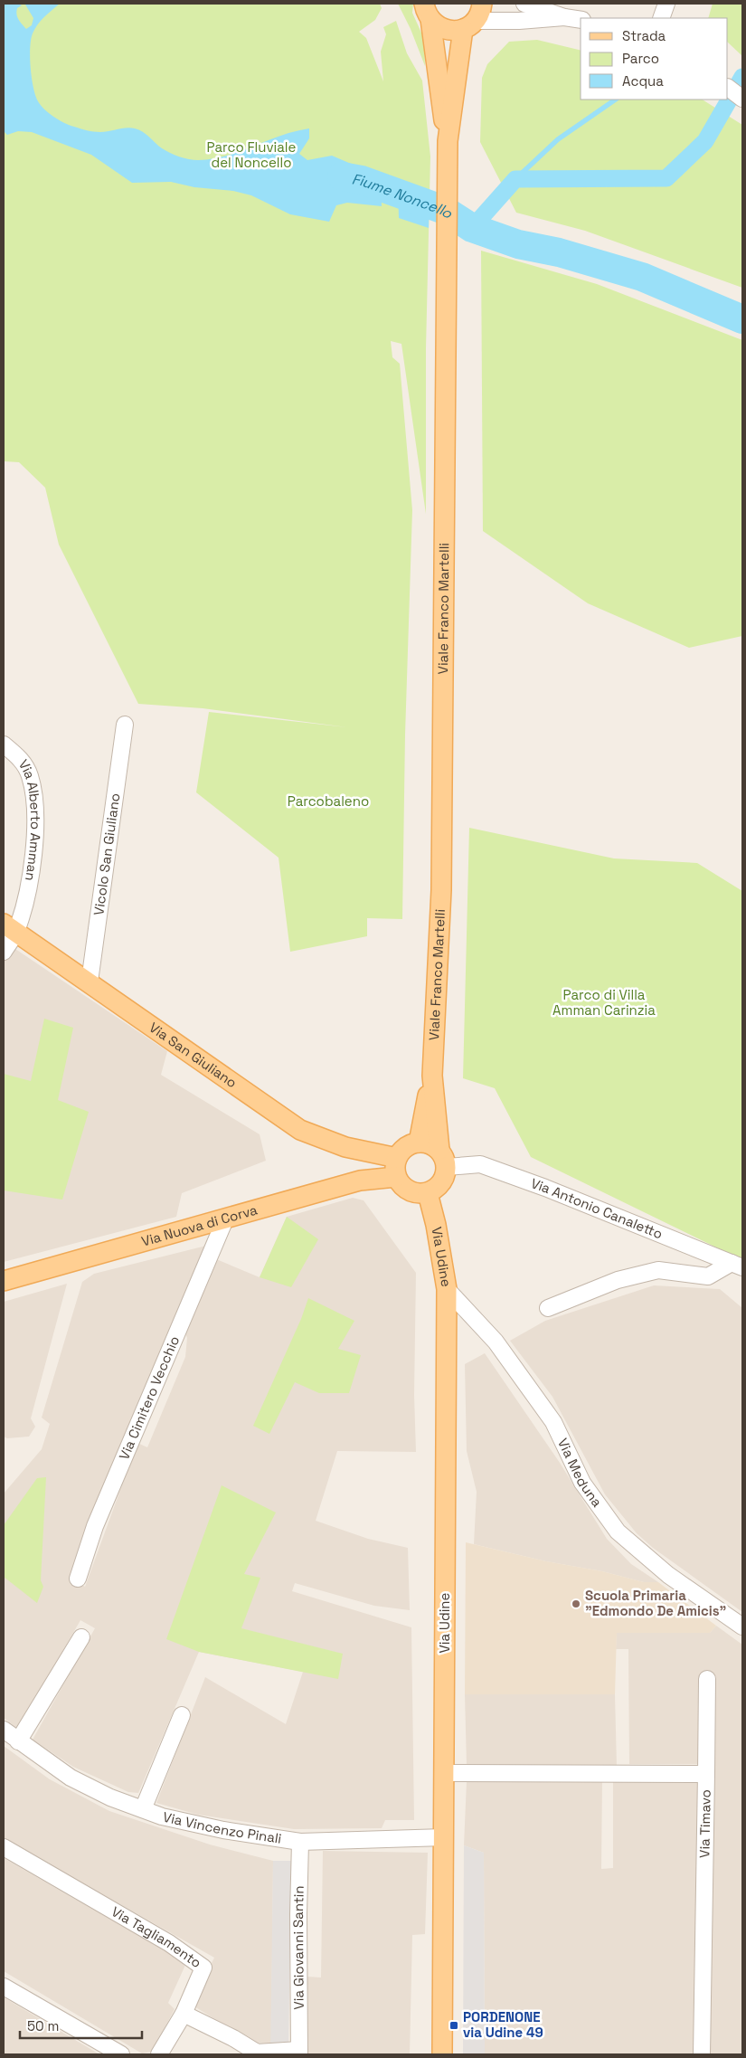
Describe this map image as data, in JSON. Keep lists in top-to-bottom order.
{
  "streets": {
    "main road": [
      "Viale Franco Martelli",
      "Via San Giuliano",
      "Via Nuova di Corva",
      "Via Udine"
    ],
    "street": [
      "Via Alberto Amman",
      "Vicolo San Giuliano",
      "Via Antonio Canaletto",
      "Via Cimitero Vecchio",
      "Via Meduna",
      "Via Timavo",
      "Via Vincenzo Pinali",
      "Via Tagliamento",
      "Via Giovanni Santin"
    ]
  },
  "crossings": [
    ["Viale Franco Martelli", "Via San Giuliano"],
    ["Viale Franco Martelli", "Via Antonio Canaletto"],
    ["Viale Franco Martelli", "Via Nuova di Corva"],
    ["Viale Franco Martelli", "Via Udine"],
    ["Via Alberto Amman", "Via San Giuliano"],
    ["Vicolo San Giuliano", "Via San Giuliano"],
    ["Via San Giuliano", "Via Antonio Canaletto"],
    ["Via San Giuliano", "Via Nuova di Corva"],
    ["Via San Giuliano", "Via Udine"],
    ["Via Antonio Canaletto", "Via Nuova di Corva"],
    ["Via Antonio Canaletto", "Via Udine"],
    ["Via Nuova di Corva", "Via Udine"],
    ["Via Nuova di Corva", "Via Cimitero Vecchio"],
    ["Via Udine", "Via Meduna"],
    ["Via Udine", "Via Timavo"],
    ["Via Udine", "Via Vincenzo Pinali"],
    ["Via Vincenzo Pinali", "Via Giovanni Santin"]
  ],
  "water": ["Fiume Noncello"],
  "parks": ["Parco Fluviale del Noncello", "Parcobaleno", "Parco di Villa Amman Carinzia"],
  "places": {
    "other": ["Scuola Primaria \"Edmondo De Amicis\""],
    "transit": ["PORDENONE via Udine 49"]
  },
  "legend": ["Strada", "Parco", "Acqua"],
  "scale_bar": "50 m"
}
